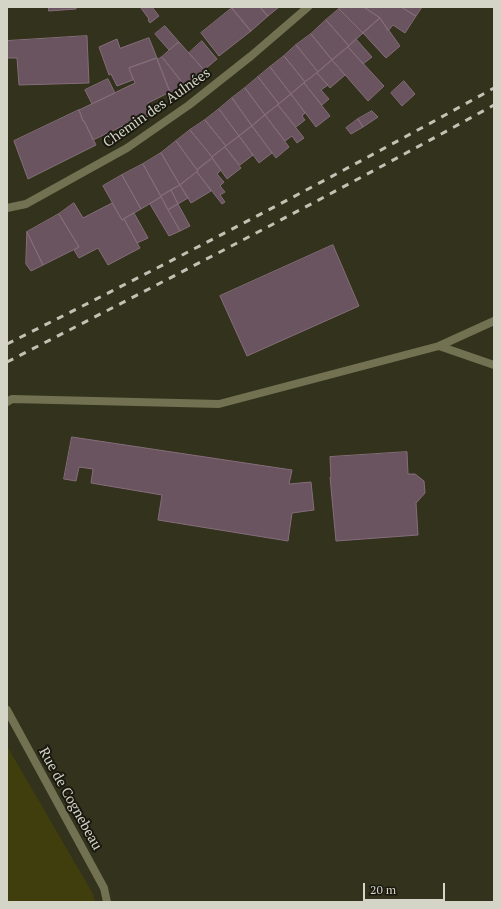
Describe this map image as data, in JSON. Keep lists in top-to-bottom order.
{
  "streets": {
    "street": ["Chemin des Aulnées", "Rue de Cognebeau"]
  },
  "scale_bar": "20 m"
}
